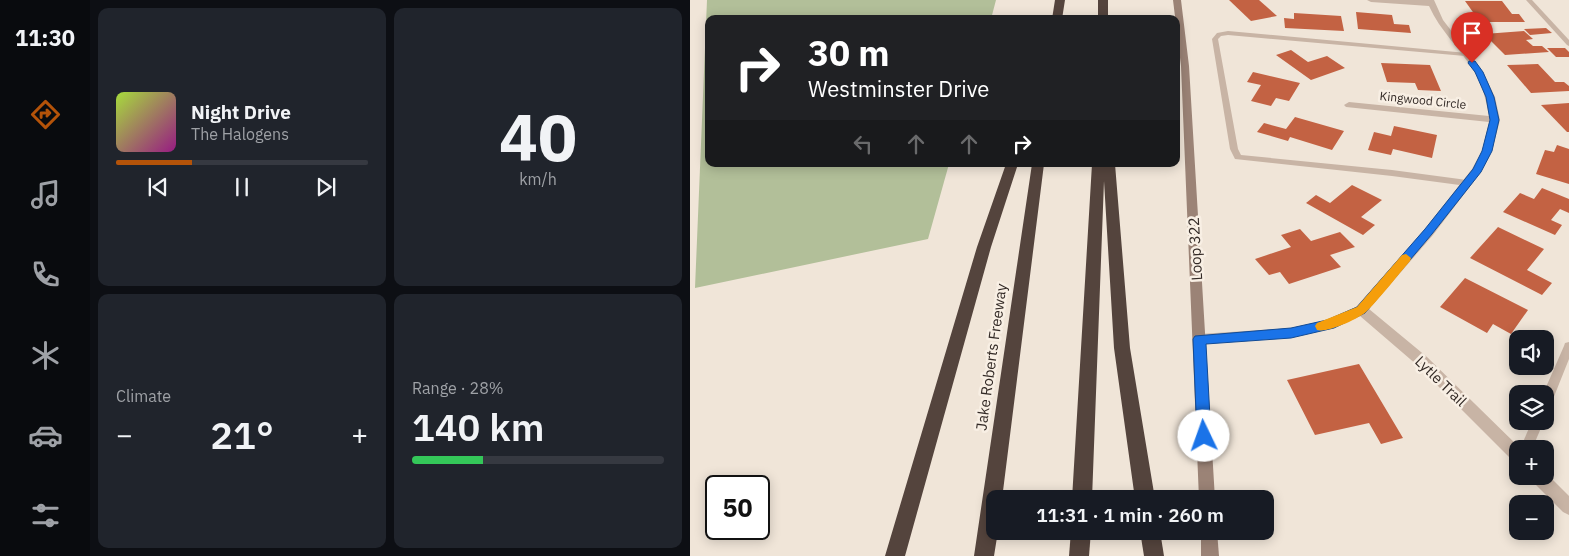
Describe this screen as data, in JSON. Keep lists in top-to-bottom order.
{
  "streets": {
    "highway": ["Jake Roberts Freeway"],
    "main road": ["Loop 322"],
    "street": ["Kingwood Circle", "Lytle Trail"]
  },
  "page": {
    "tabs": "11:30",
    "tile": [
      ["40", "km/h"],
      "Climate",
      ["Range · 28%", "140 km"]
    ],
    "turn": ["30 m", "Westminster Drive"],
    "song": ["Night Drive", "The Halogens"],
    "map_buttons": ["+", "−"],
    "heat": ["−", "21°", "+"],
    "limit": "50",
    "trip": "11:31 · 1 min · 260 m"
  }
}
